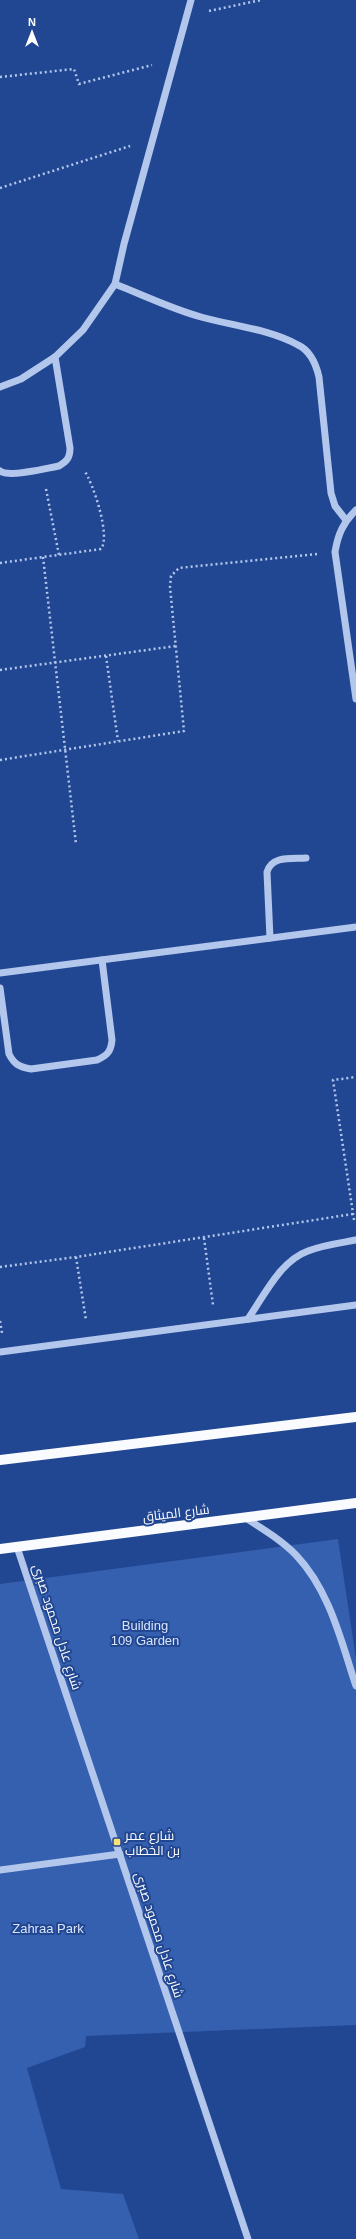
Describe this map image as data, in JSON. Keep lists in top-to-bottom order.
{
  "streets": {
    "main road": ["شارع الميثاق"],
    "street": ["شارع عادل محمود صبرى"]
  },
  "crossings": [
    ["شارع الميثاق", "شارع عادل محمود صبرى"]
  ],
  "parks": ["Building 109 Garden", "Zahraa Park"],
  "places": {
    "transit": ["شارع عمر بن الخطاب"]
  },
  "north": "top"
}
